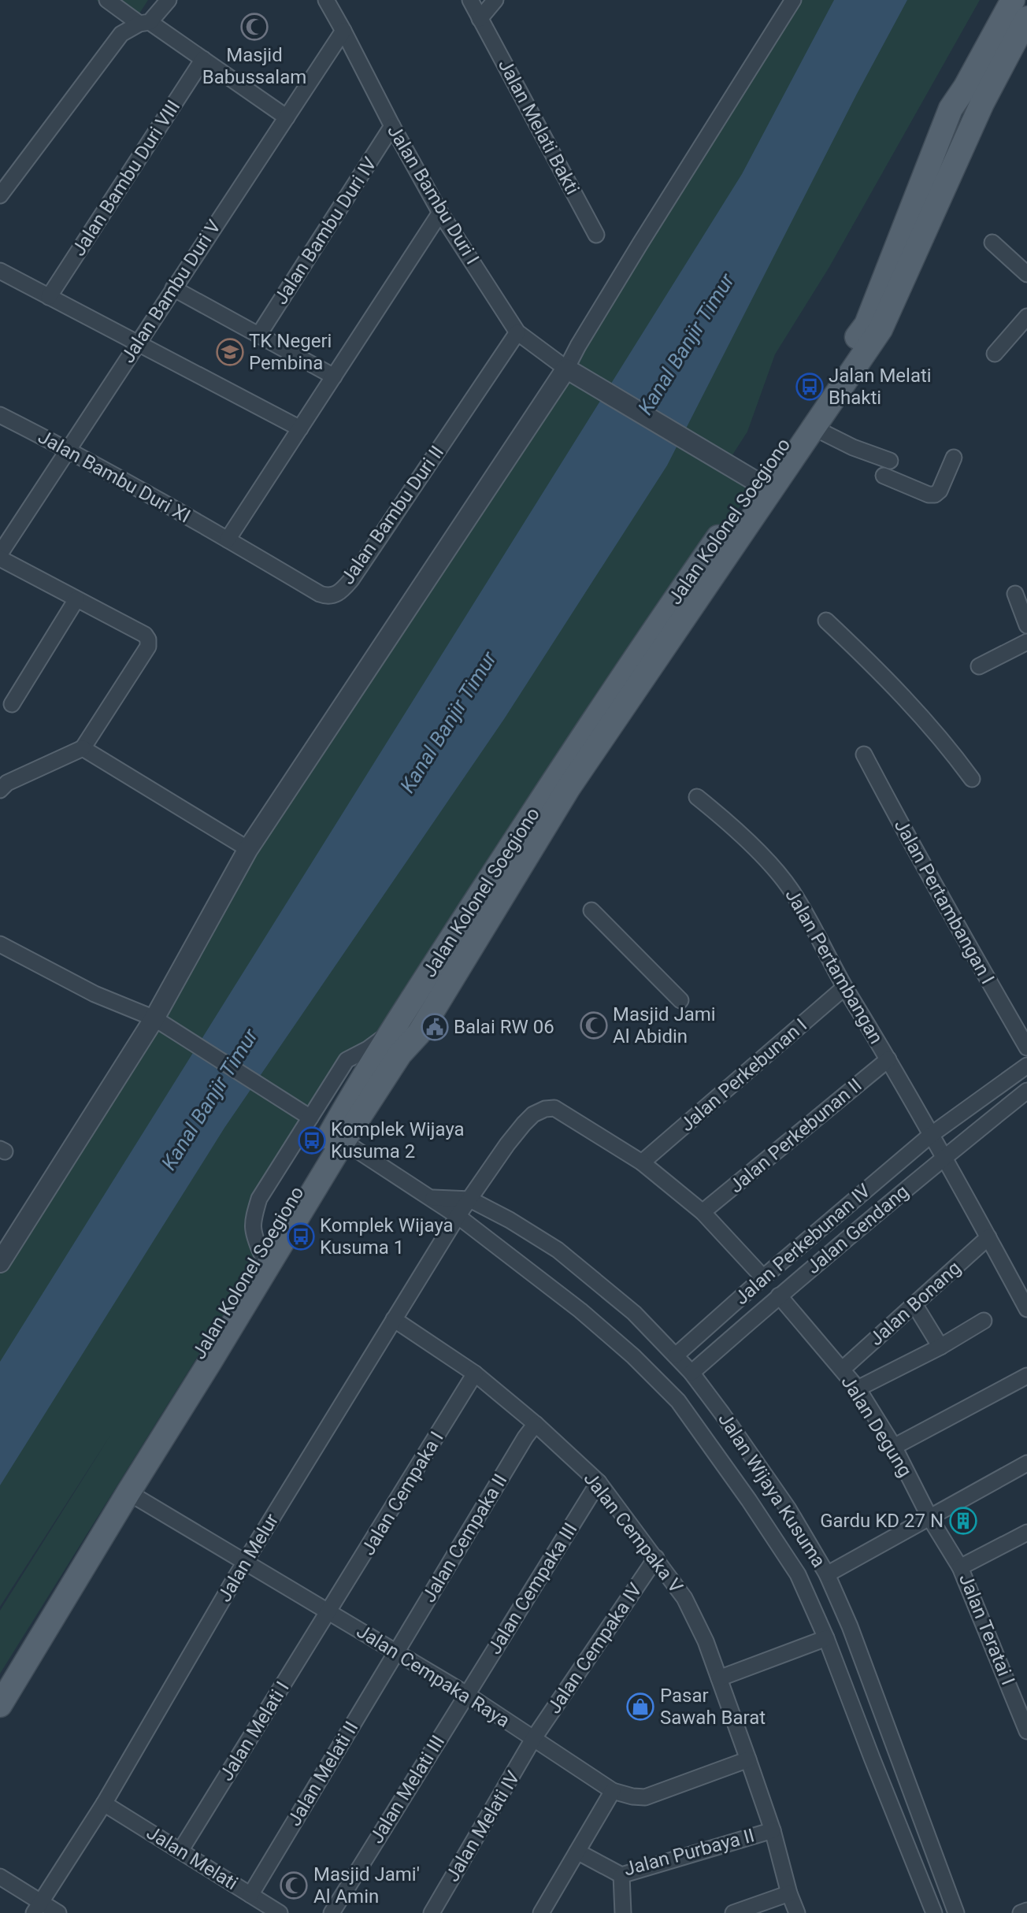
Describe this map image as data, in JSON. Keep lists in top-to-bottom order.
{
  "streets": {
    "main road": ["Jalan Kolonel Soegiono"],
    "street": [
      "Jalan Melati Bakti",
      "Jalan Bambu Duri VIII",
      "Jalan Bambu Duri I",
      "Jalan Bambu Duri IV",
      "Jalan Bambu Duri V",
      "Jalan Bambu Duri XI",
      "Jalan Bambu Duri II",
      "Jalan Pertambangan I",
      "Jalan Pertambangan",
      "Jalan Perkebunan I",
      "Jalan Perkebunan II",
      "Jalan Gendang",
      "Jalan Perkebunan IV",
      "Jalan Bonang",
      "Jalan Degung",
      "Jalan Wijaya Kusuma",
      "Jalan Cempaka I",
      "Jalan Cempaka V",
      "Jalan Cempaka II",
      "Jalan Melur",
      "Jalan Cempaka III",
      "Jalan Teratai I",
      "Jalan Cempaka IV",
      "Jalan Cempaka Raya",
      "Jalan Melati I",
      "Jalan Melati II",
      "Jalan Melati III",
      "Jalan Melati IV",
      "Jalan Purbaya II",
      "Jalan Melati"
    ]
  },
  "crossings": [
    ["Jalan Bambu Duri I", "Jalan Bambu Duri IV"],
    ["Jalan Bambu Duri I", "Jalan Bambu Duri V"],
    ["Jalan Bambu Duri I", "Jalan Bambu Duri II"],
    ["Jalan Bambu Duri V", "Jalan Bambu Duri XI"],
    ["Jalan Bambu Duri XI", "Jalan Bambu Duri II"],
    ["Jalan Kolonel Soegiono", "Jalan Wijaya Kusuma"],
    ["Jalan Kolonel Soegiono", "Jalan Cempaka Raya"],
    ["Jalan Pertambangan", "Jalan Perkebunan I"],
    ["Jalan Pertambangan", "Jalan Perkebunan II"],
    ["Jalan Pertambangan", "Jalan Gendang"],
    ["Jalan Pertambangan", "Jalan Perkebunan IV"],
    ["Jalan Pertambangan", "Jalan Bonang"],
    ["Jalan Perkebunan I", "Jalan Melur"],
    ["Jalan Perkebunan II", "Jalan Melur"],
    ["Jalan Gendang", "Jalan Degung"],
    ["Jalan Gendang", "Jalan Wijaya Kusuma"],
    ["Jalan Perkebunan IV", "Jalan Wijaya Kusuma"],
    ["Jalan Perkebunan IV", "Jalan Melur"],
    ["Jalan Bonang", "Jalan Degung"],
    ["Jalan Degung", "Jalan Teratai I"],
    ["Jalan Wijaya Kusuma", "Jalan Melur"],
    ["Jalan Cempaka I", "Jalan Cempaka V"],
    ["Jalan Cempaka I", "Jalan Cempaka Raya"],
    ["Jalan Cempaka I", "Jalan Melati I"],
    ["Jalan Cempaka V", "Jalan Cempaka II"],
    ["Jalan Cempaka V", "Jalan Melur"],
    ["Jalan Cempaka V", "Jalan Cempaka III"],
    ["Jalan Cempaka V", "Jalan Cempaka IV"],
    ["Jalan Cempaka V", "Jalan Cempaka Raya"],
    ["Jalan Cempaka V", "Jalan Purbaya II"],
    ["Jalan Cempaka II", "Jalan Cempaka Raya"],
    ["Jalan Cempaka II", "Jalan Melati II"],
    ["Jalan Melur", "Jalan Cempaka Raya"],
    ["Jalan Melur", "Jalan Melati"],
    ["Jalan Cempaka III", "Jalan Cempaka Raya"],
    ["Jalan Cempaka III", "Jalan Melati III"],
    ["Jalan Cempaka IV", "Jalan Cempaka Raya"],
    ["Jalan Cempaka IV", "Jalan Melati IV"],
    ["Jalan Cempaka Raya", "Jalan Melati I"],
    ["Jalan Cempaka Raya", "Jalan Melati II"],
    ["Jalan Cempaka Raya", "Jalan Melati III"],
    ["Jalan Cempaka Raya", "Jalan Melati IV"],
    ["Jalan Melati I", "Jalan Melati"],
    ["Jalan Melati II", "Jalan Melati"]
  ],
  "water": ["Kanal Banjir Timur"],
  "places": {
    "mosque": ["Masjid Babussalam", "Masjid Jami Al Abidin", "Masjid Jami' Al Amin"],
    "school or university": ["TK Negeri Pembina"],
    "bus stop": ["Jalan Melati Bhakti", "Komplek Wijaya Kusuma 2", "Komplek Wijaya Kusuma 1"],
    "public building": ["Balai RW 06"],
    "building": ["Gardu KD 27 N"],
    "shop": ["Pasar Sawah Barat"]
  }
}
